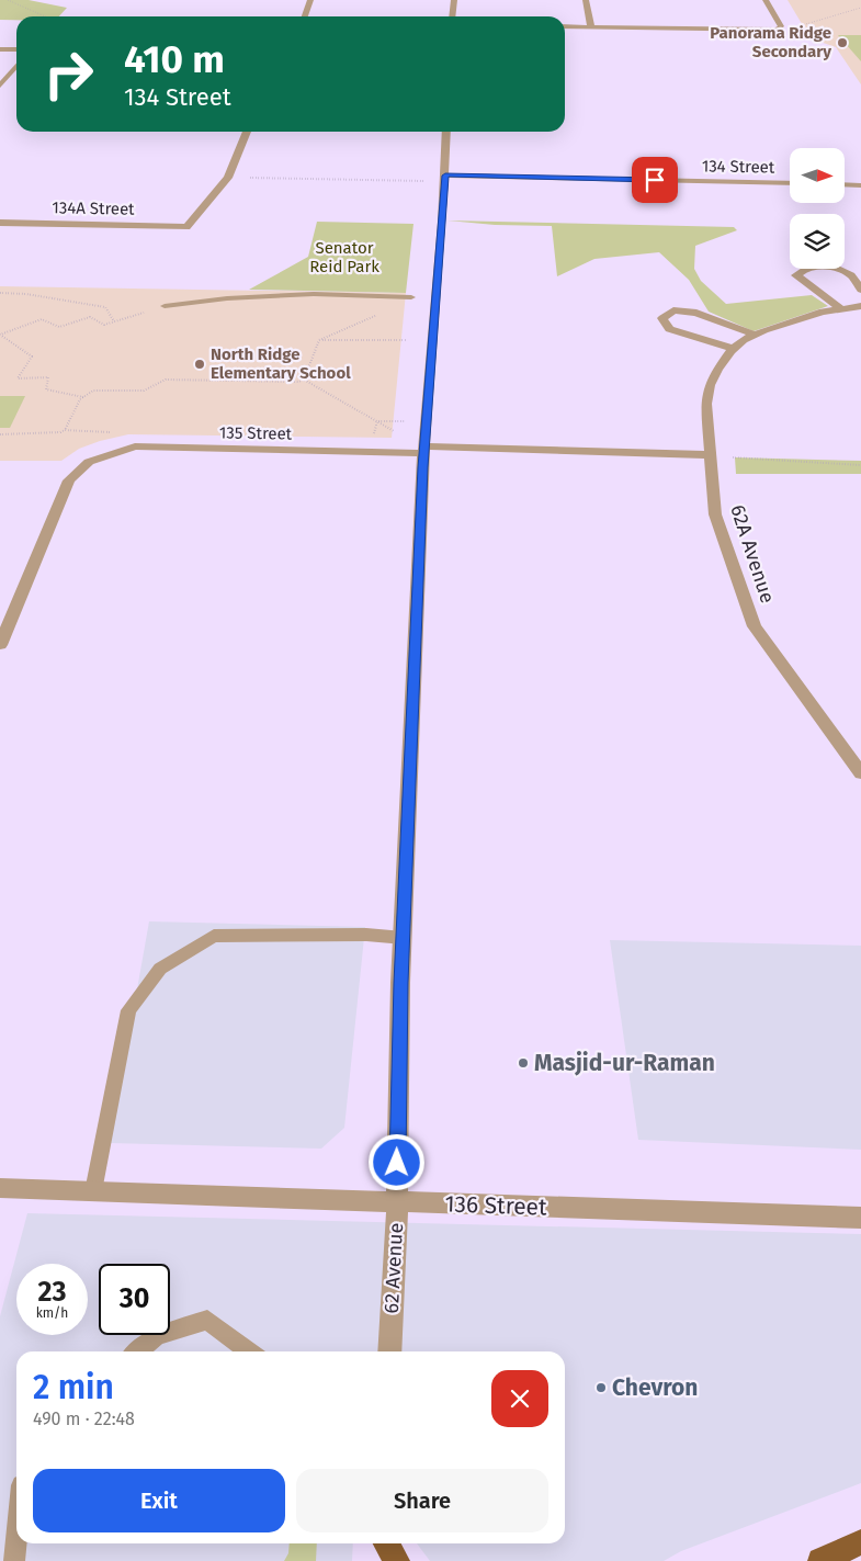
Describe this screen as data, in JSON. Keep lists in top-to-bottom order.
{
  "streets": {
    "street": [
      "134 Street",
      "134A Street",
      "135 Street",
      "62A Avenue",
      "136 Street",
      "62 Avenue"
    ]
  },
  "crossings": [
    ["134 Street", "62 Avenue"],
    ["135 Street", "62A Avenue"],
    ["135 Street", "62 Avenue"],
    ["136 Street", "62 Avenue"]
  ],
  "parks": ["Senator Reid Park"],
  "places": [
    "Panorama Ridge Secondary",
    "North Ridge Elementary School",
    "Masjid-ur-Raman",
    "Chevron"
  ],
  "north": "right",
  "page": {
    "turn": ["410 m", "134 Street"],
    "speed": "23 km/h",
    "limit": "30",
    "heading": ["2 min", "490 m · 22:48"],
    "buttons": ["Exit", "Share"]
  }
}
